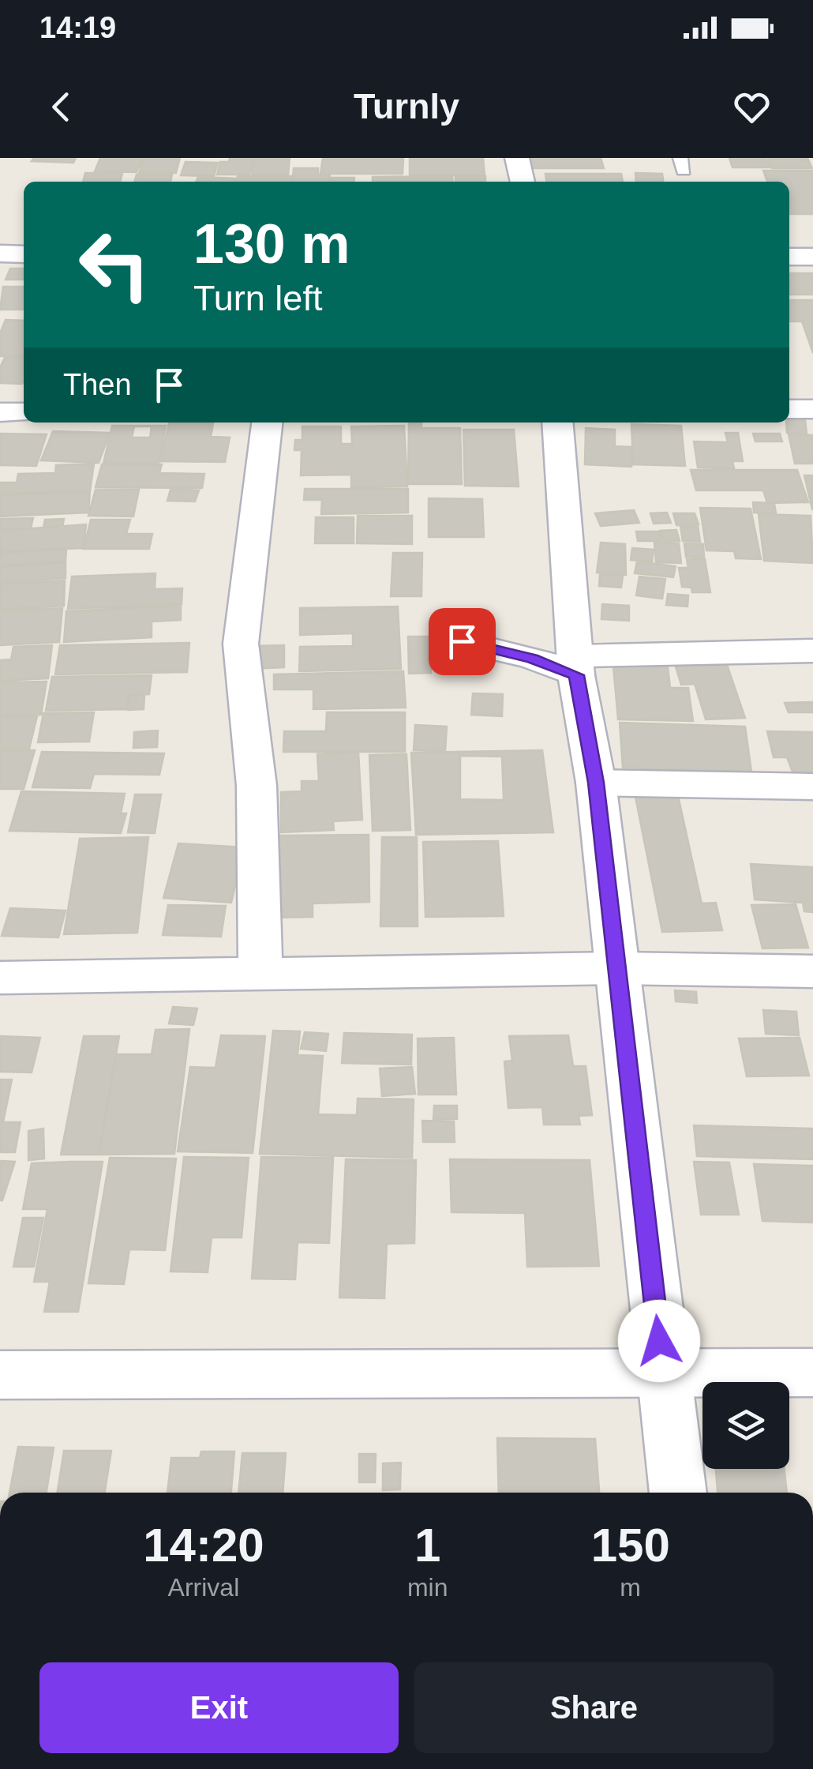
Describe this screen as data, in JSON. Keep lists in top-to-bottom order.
{
  "page": {
    "status": "14:19",
    "header": "Turnly",
    "turn": ["130 m", "Turn left"],
    "then": "Then",
    "eta": [
      "14:20",
      "Arrival",
      "1",
      "min",
      "150",
      "m"
    ],
    "buttons": ["Exit", "Share"]
  }
}
